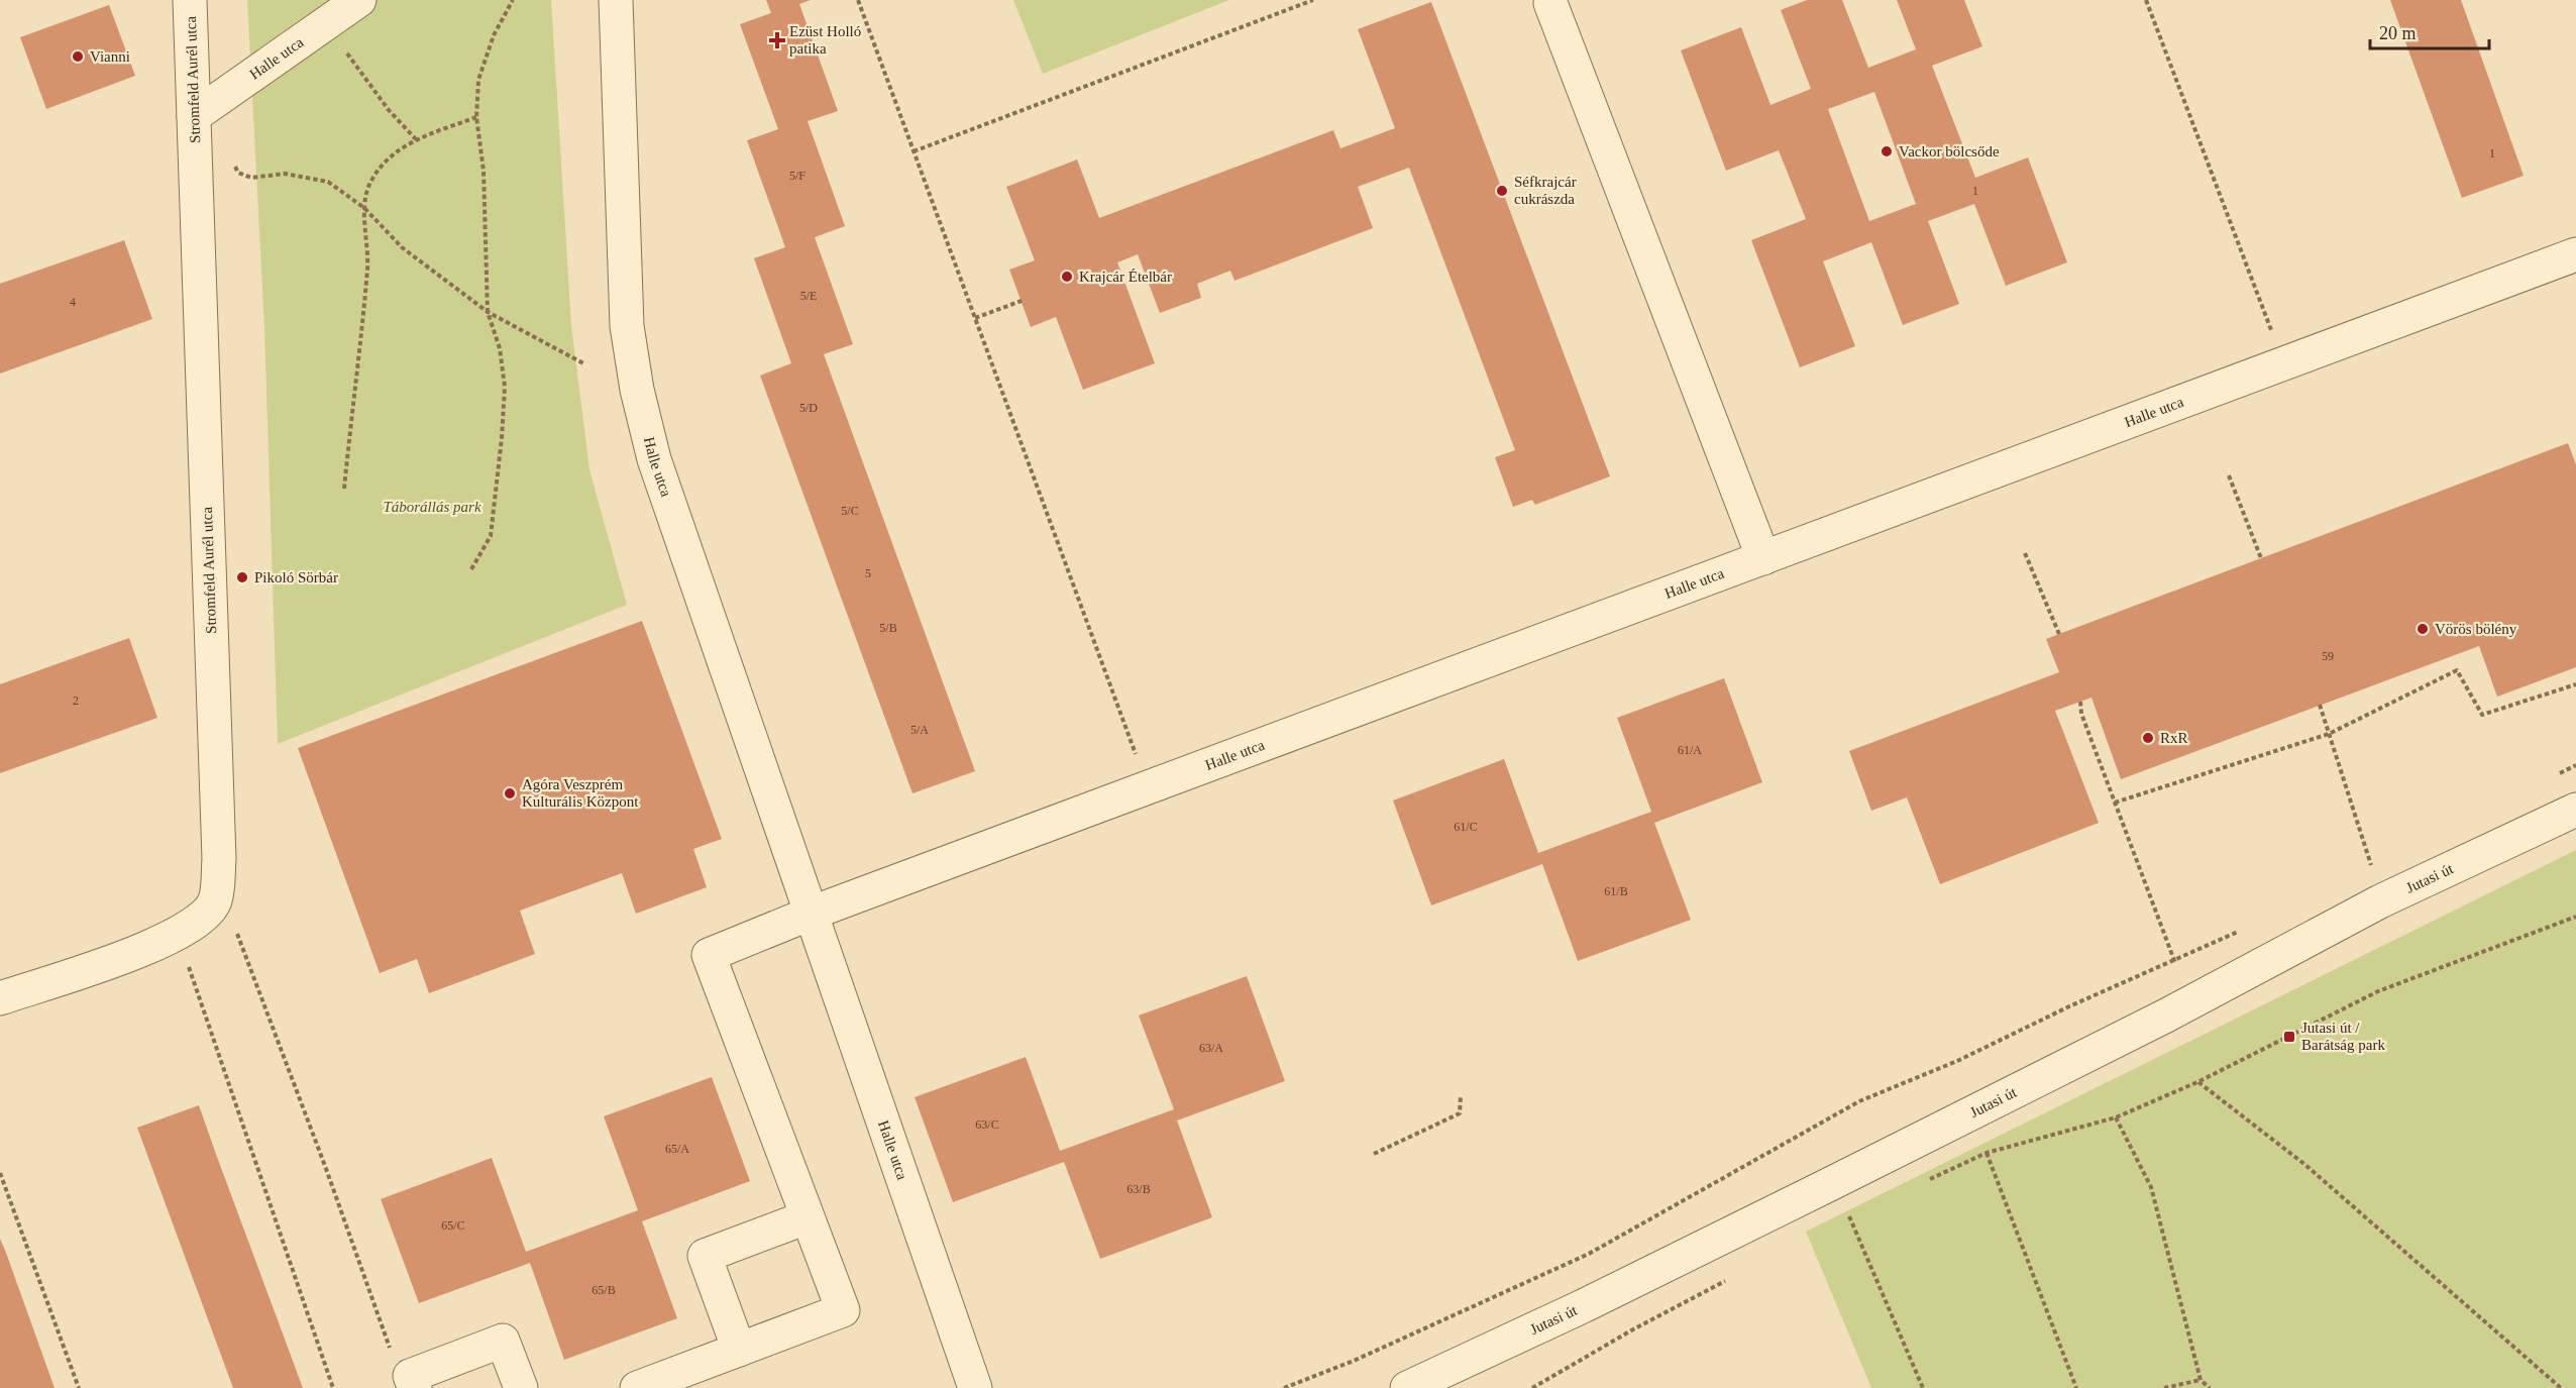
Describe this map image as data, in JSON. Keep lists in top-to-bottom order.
{
  "streets": {
    "street": ["Halle utca", "Stromfeld Aurél utca", "Jutasi út"]
  },
  "crossings": [
    ["Halle utca", "Stromfeld Aurél utca"]
  ],
  "parks": ["Táborállás park"],
  "places": {
    "health": ["Ezüst Holló patika"],
    "other": [
      "Vianni",
      "Vackor bölcsőde",
      "Séfkrajcár cukrászda",
      "Krajcár Ételbár",
      "Pikoló Sörbár",
      "Vörös bölény",
      "RxR",
      "Agóra Veszprém Kulturális Központ"
    ],
    "transit": ["Jutasi út / Barátság park"]
  },
  "house_numbers": [
    "1",
    "5/F",
    "1",
    "5/E",
    "4",
    "5/D",
    "5/C",
    "5",
    "5/B",
    "59",
    "2",
    "5/A",
    "61/A",
    "61/C",
    "61/B",
    "63/A",
    "63/C",
    "65/A",
    "63/B",
    "65/C",
    "65/B"
  ],
  "scale_bar": "20 m"
}
